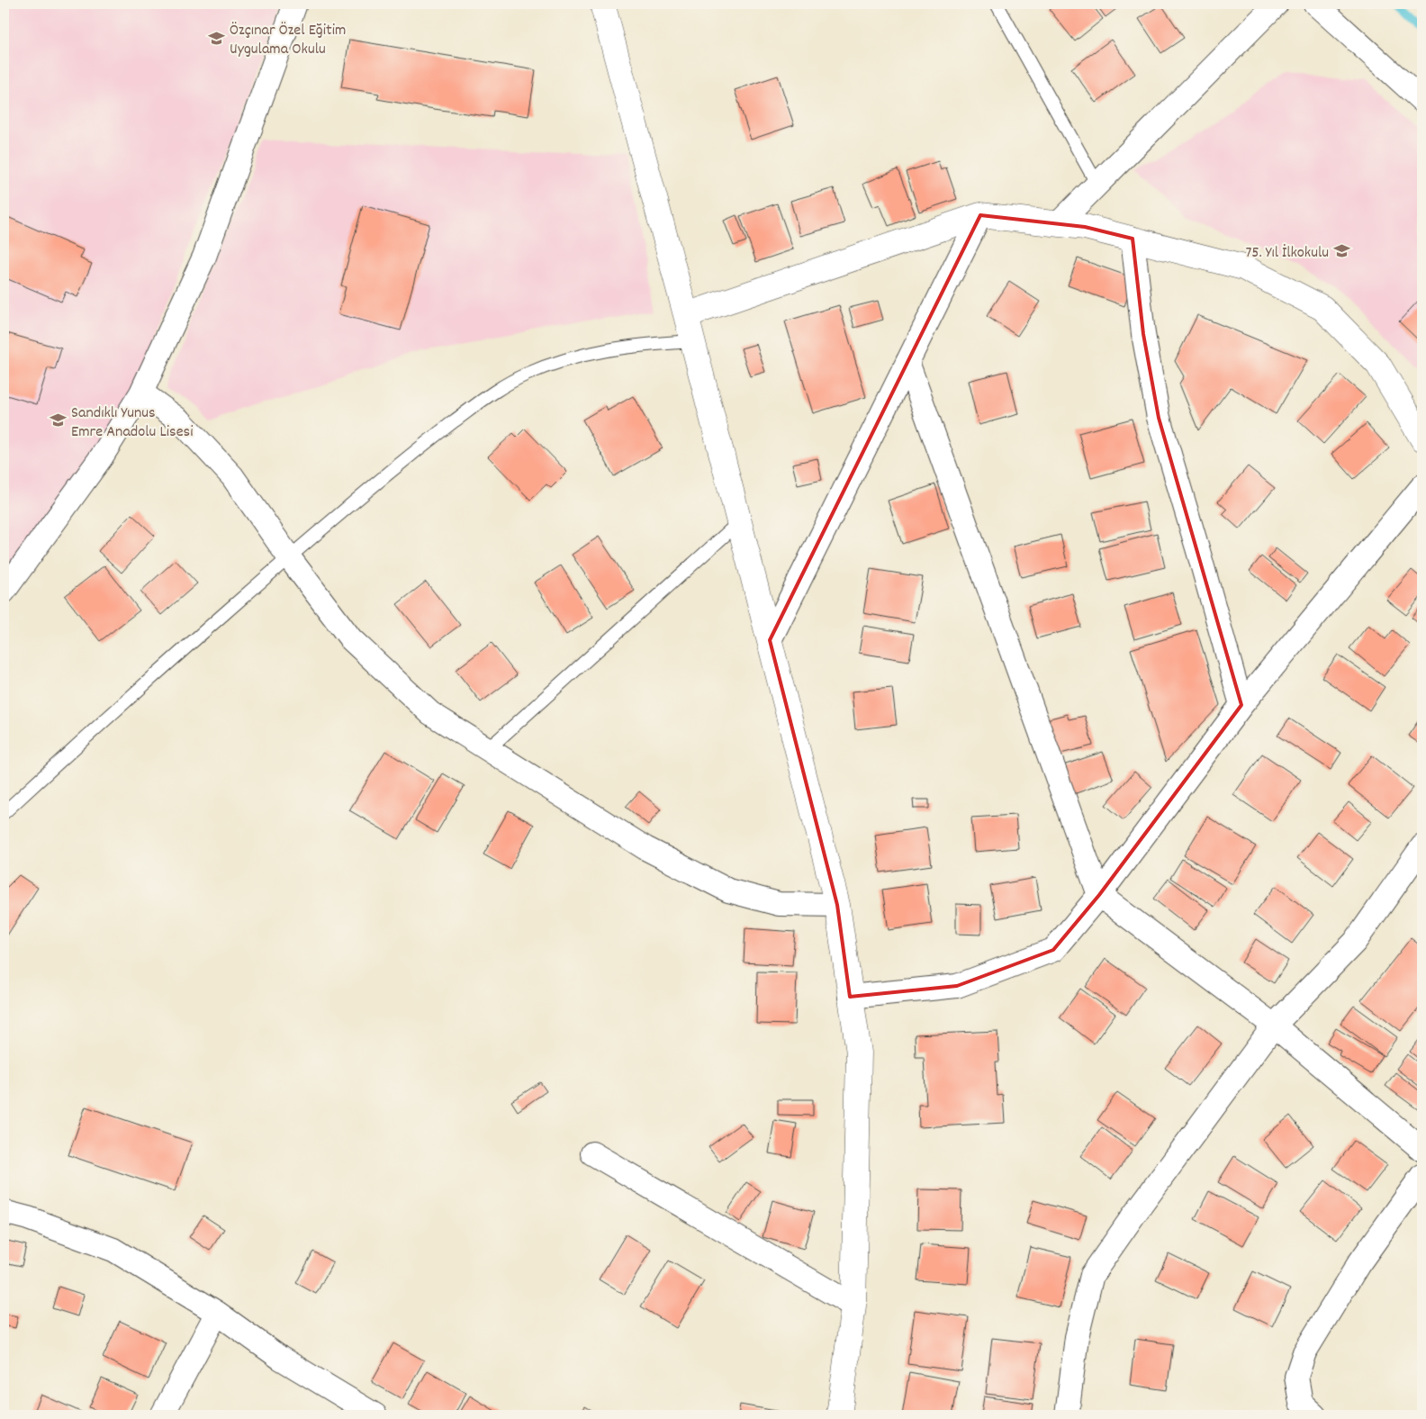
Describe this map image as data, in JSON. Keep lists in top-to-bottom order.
{
  "places": {
    "school or university": ["Özçınar Özel Eğitim Uygulama Okulu", "75. Yıl İlkokulu", "Sandıklı Yunus Emre Anadolu Lisesi"]
  }
}
